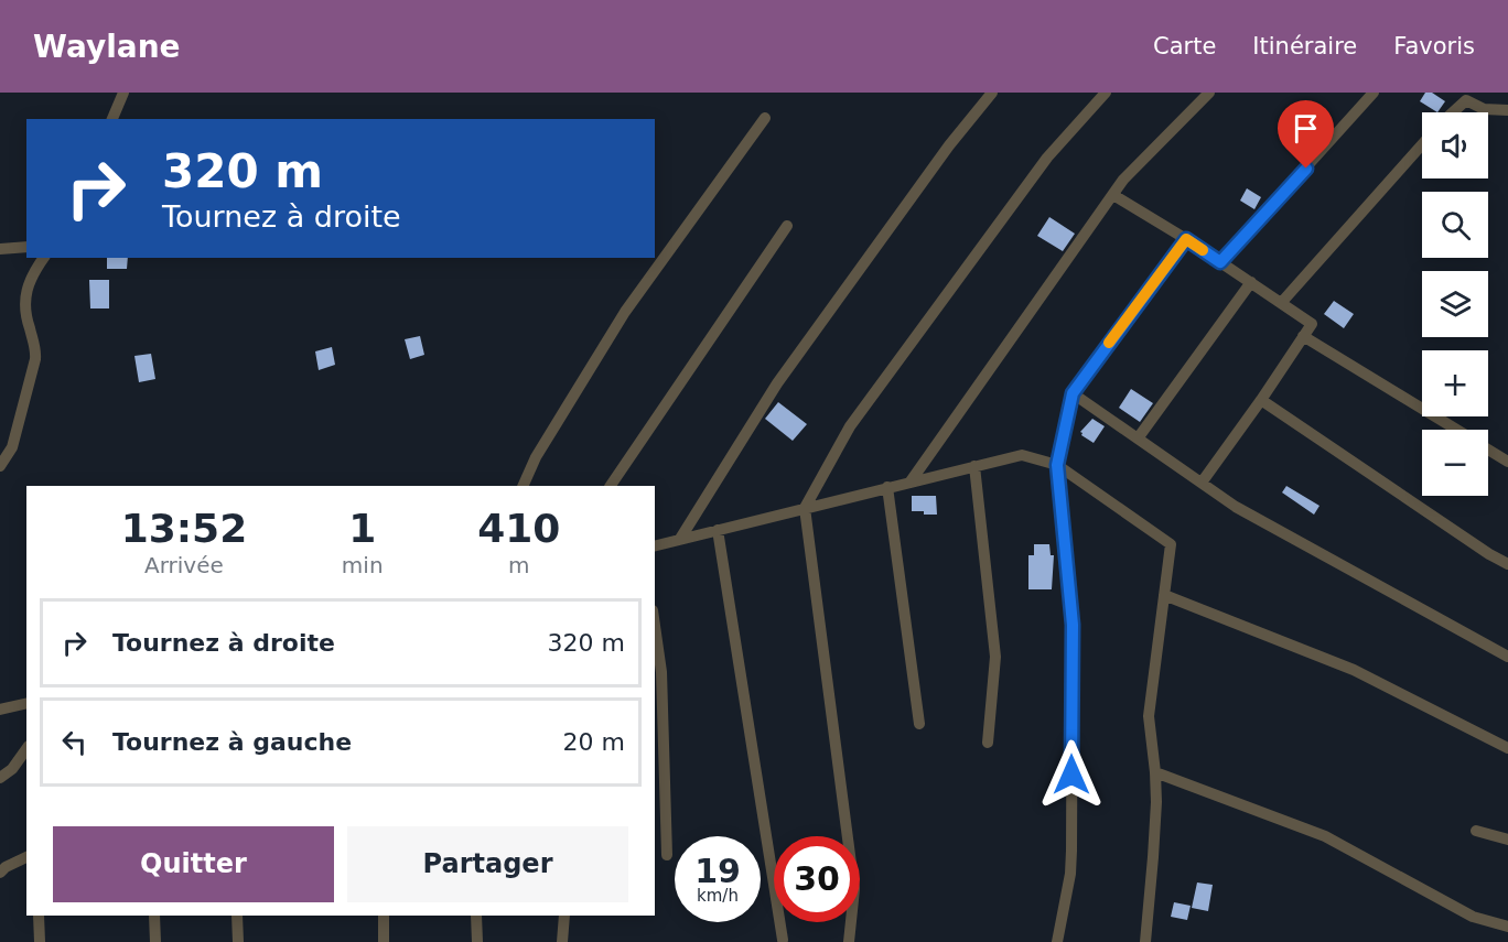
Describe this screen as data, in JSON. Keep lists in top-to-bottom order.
{
  "page": {
    "header": "Waylane",
    "nav": ["Carte", "Itinéraire", "Favoris"],
    "map_buttons": ["+", "−"],
    "turn": ["320 m", "Tournez à droite"],
    "eta": [
      "13:52",
      "Arrivée",
      "1",
      "min",
      "410",
      "m"
    ],
    "list": [
      {
        "name": "Tournez à droite",
        "value": "320 m"
      },
      {
        "name": "Tournez à gauche",
        "value": "20 m"
      }
    ],
    "buttons": ["Quitter", "Partager"],
    "speed": "19 km/h",
    "limit": "30"
  }
}
